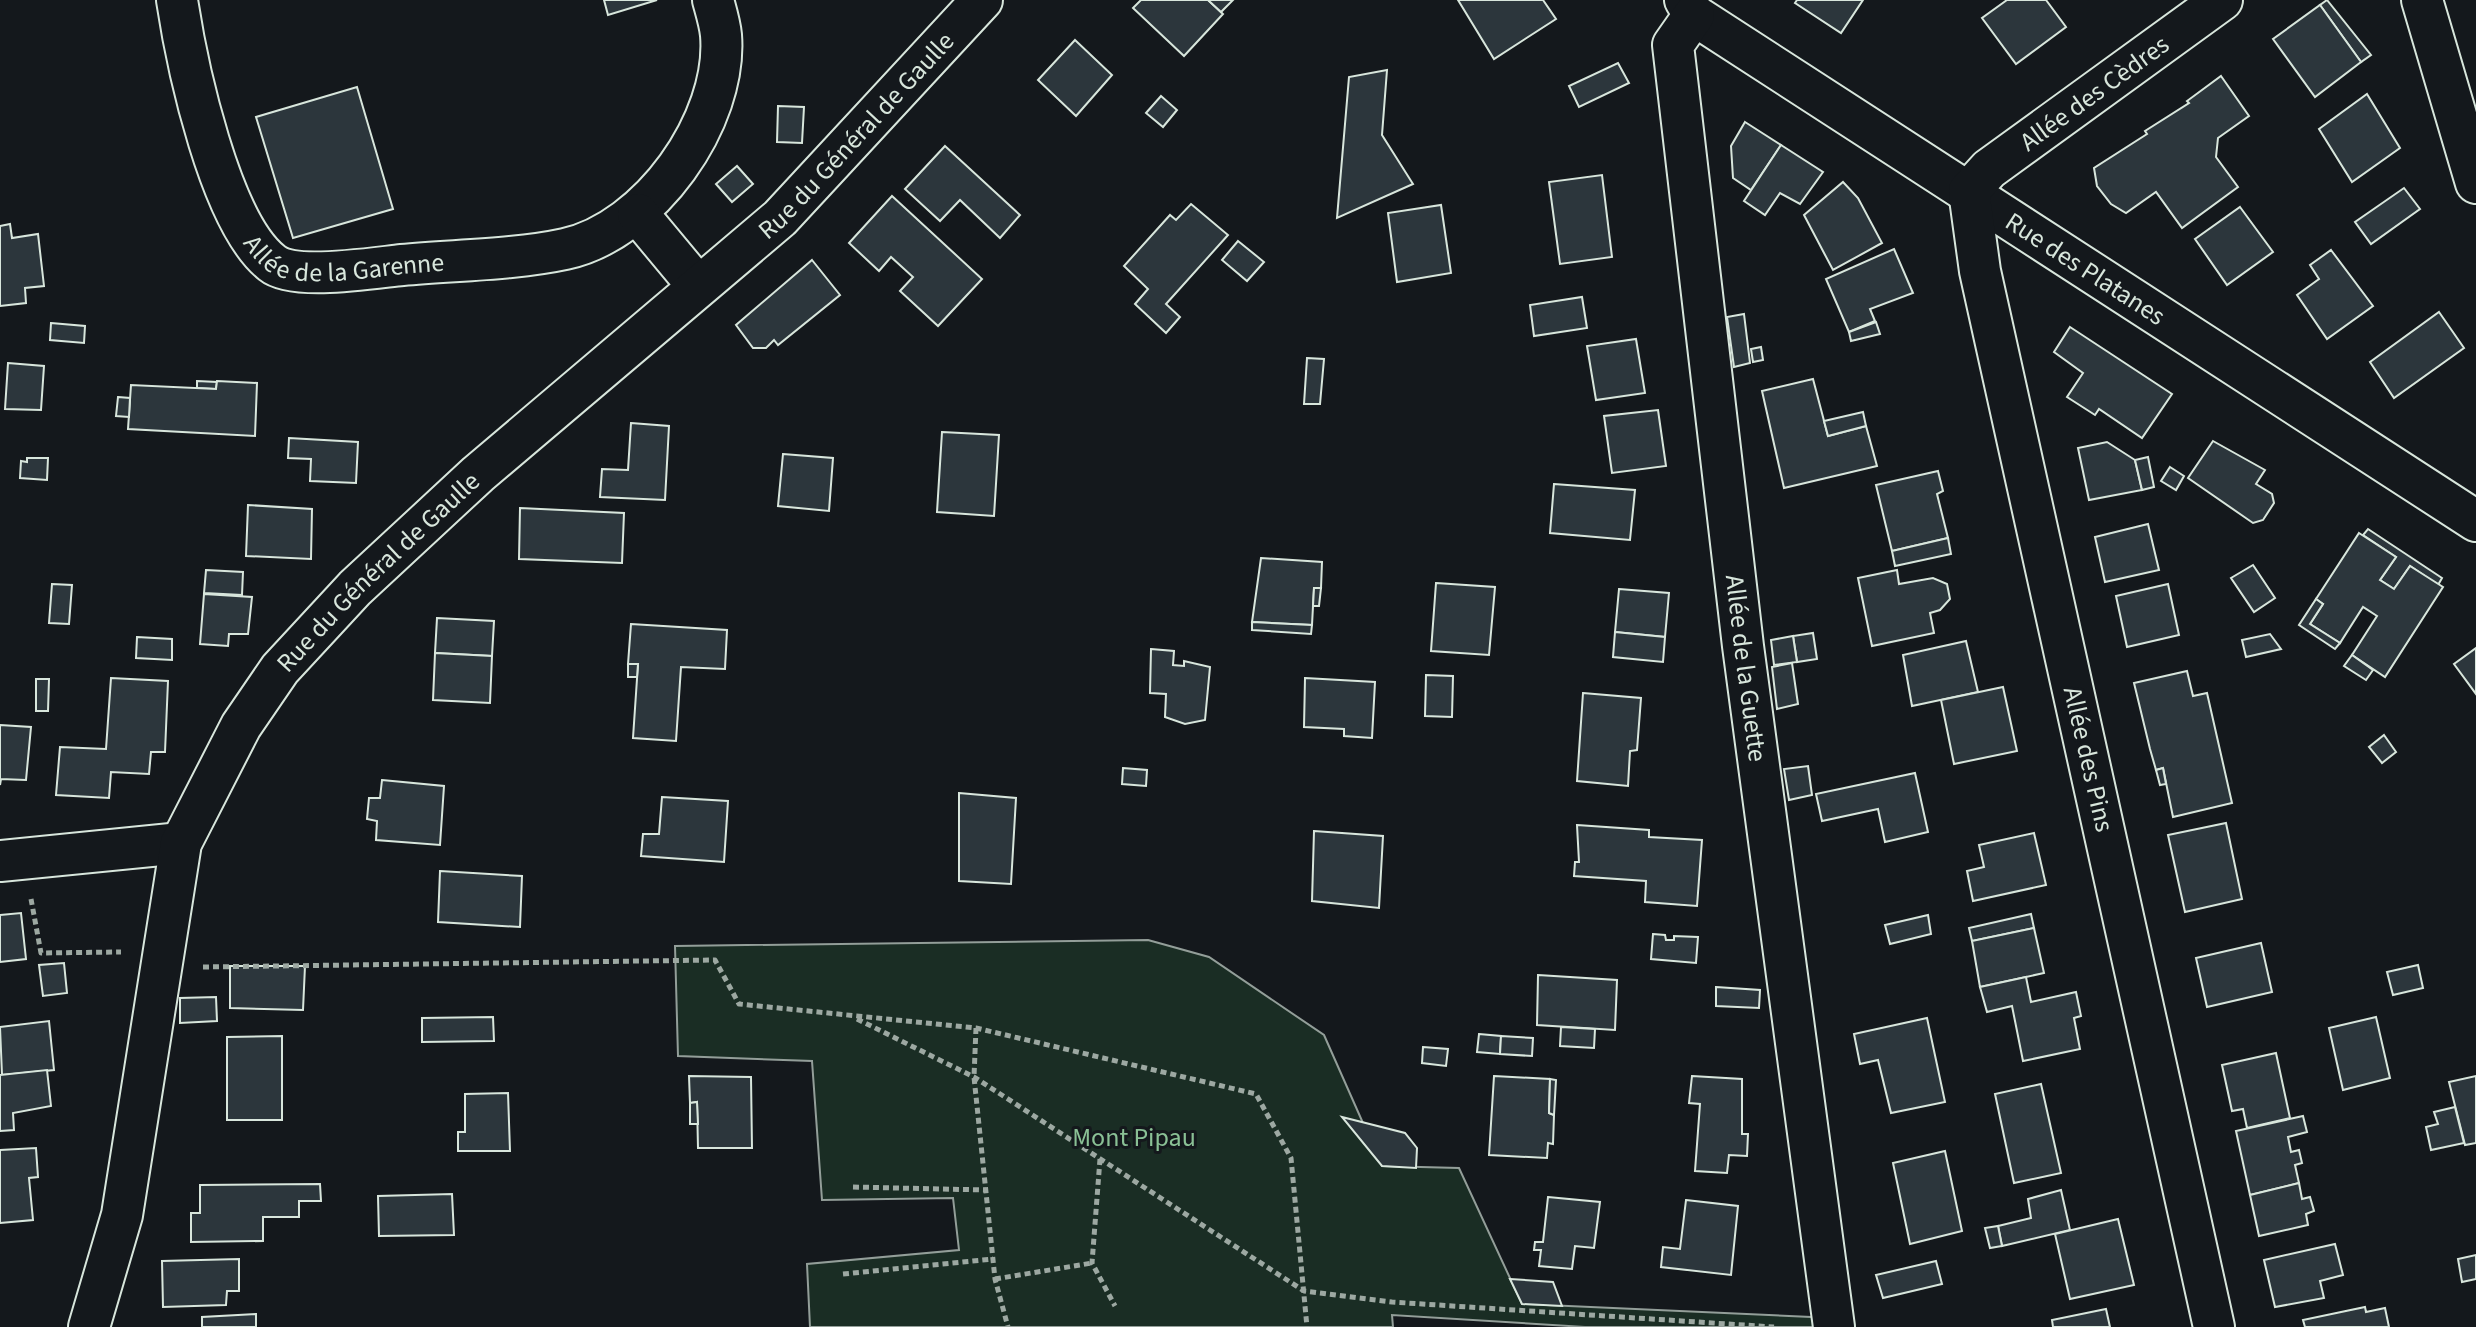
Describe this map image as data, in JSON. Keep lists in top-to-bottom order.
{
  "streets": {
    "street": [
      "Allée des Cèdres",
      "Rue du Général de Gaulle",
      "Allée de la Garenne",
      "Rue des Platanes",
      "Allée de la Guette",
      "Allée des Pins"
    ]
  },
  "crossings": [
    ["Allée des Cèdres", "Rue des Platanes"],
    ["Allée des Cèdres", "Allée des Pins"],
    ["Rue des Platanes", "Allée de la Guette"],
    ["Rue des Platanes", "Allée des Pins"]
  ],
  "parks": ["Mont Pipau"]
}
